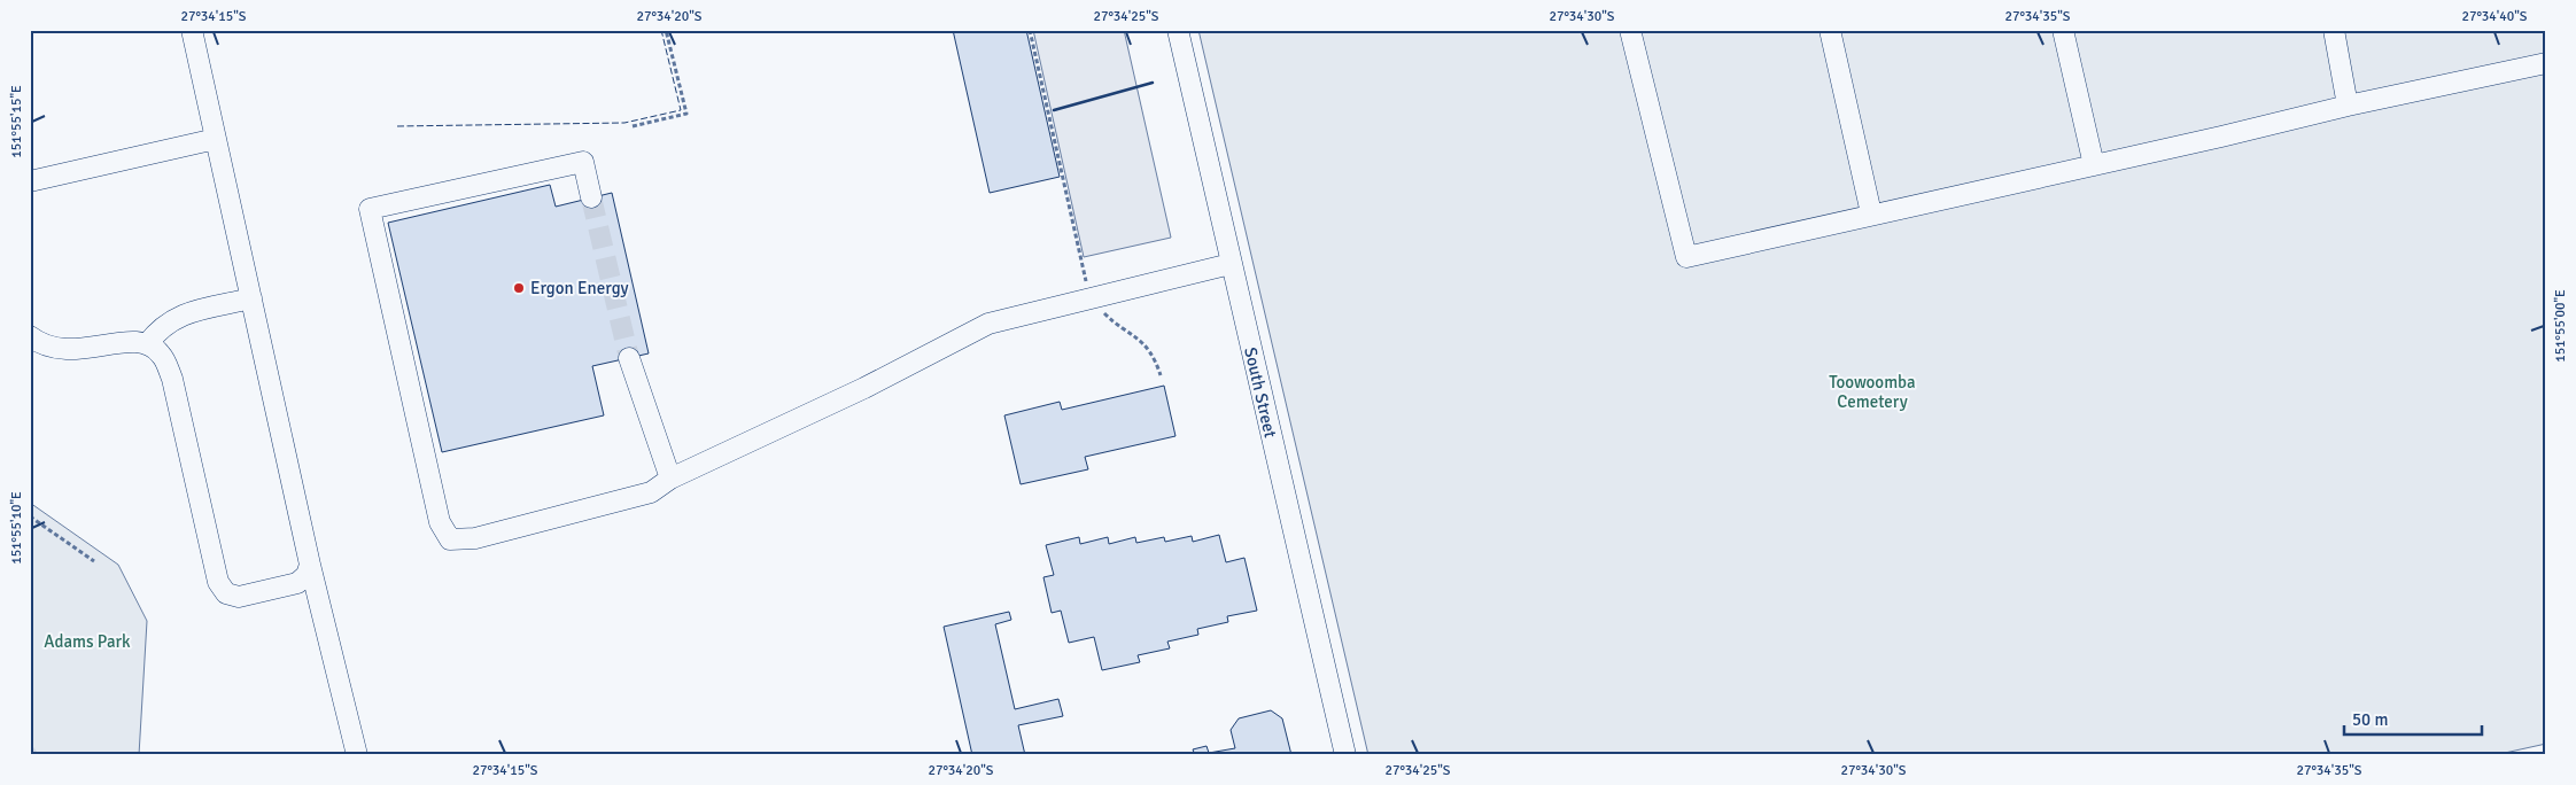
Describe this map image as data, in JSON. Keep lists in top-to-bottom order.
{
  "streets": {
    "street": ["South Street"]
  },
  "parks": ["Toowoomba Cemetery", "Adams Park"],
  "places": ["Ergon Energy"],
  "scale_bar": "50 m",
  "coordinates": [
    "27°34'15\"S",
    "27°34'20\"S",
    "27°34'25\"S",
    "27°34'30\"S",
    "27°34'35\"S",
    "27°34'40\"S",
    "151°55'15\"E",
    "151°55'00\"E",
    "151°55'10\"E"
  ]
}
